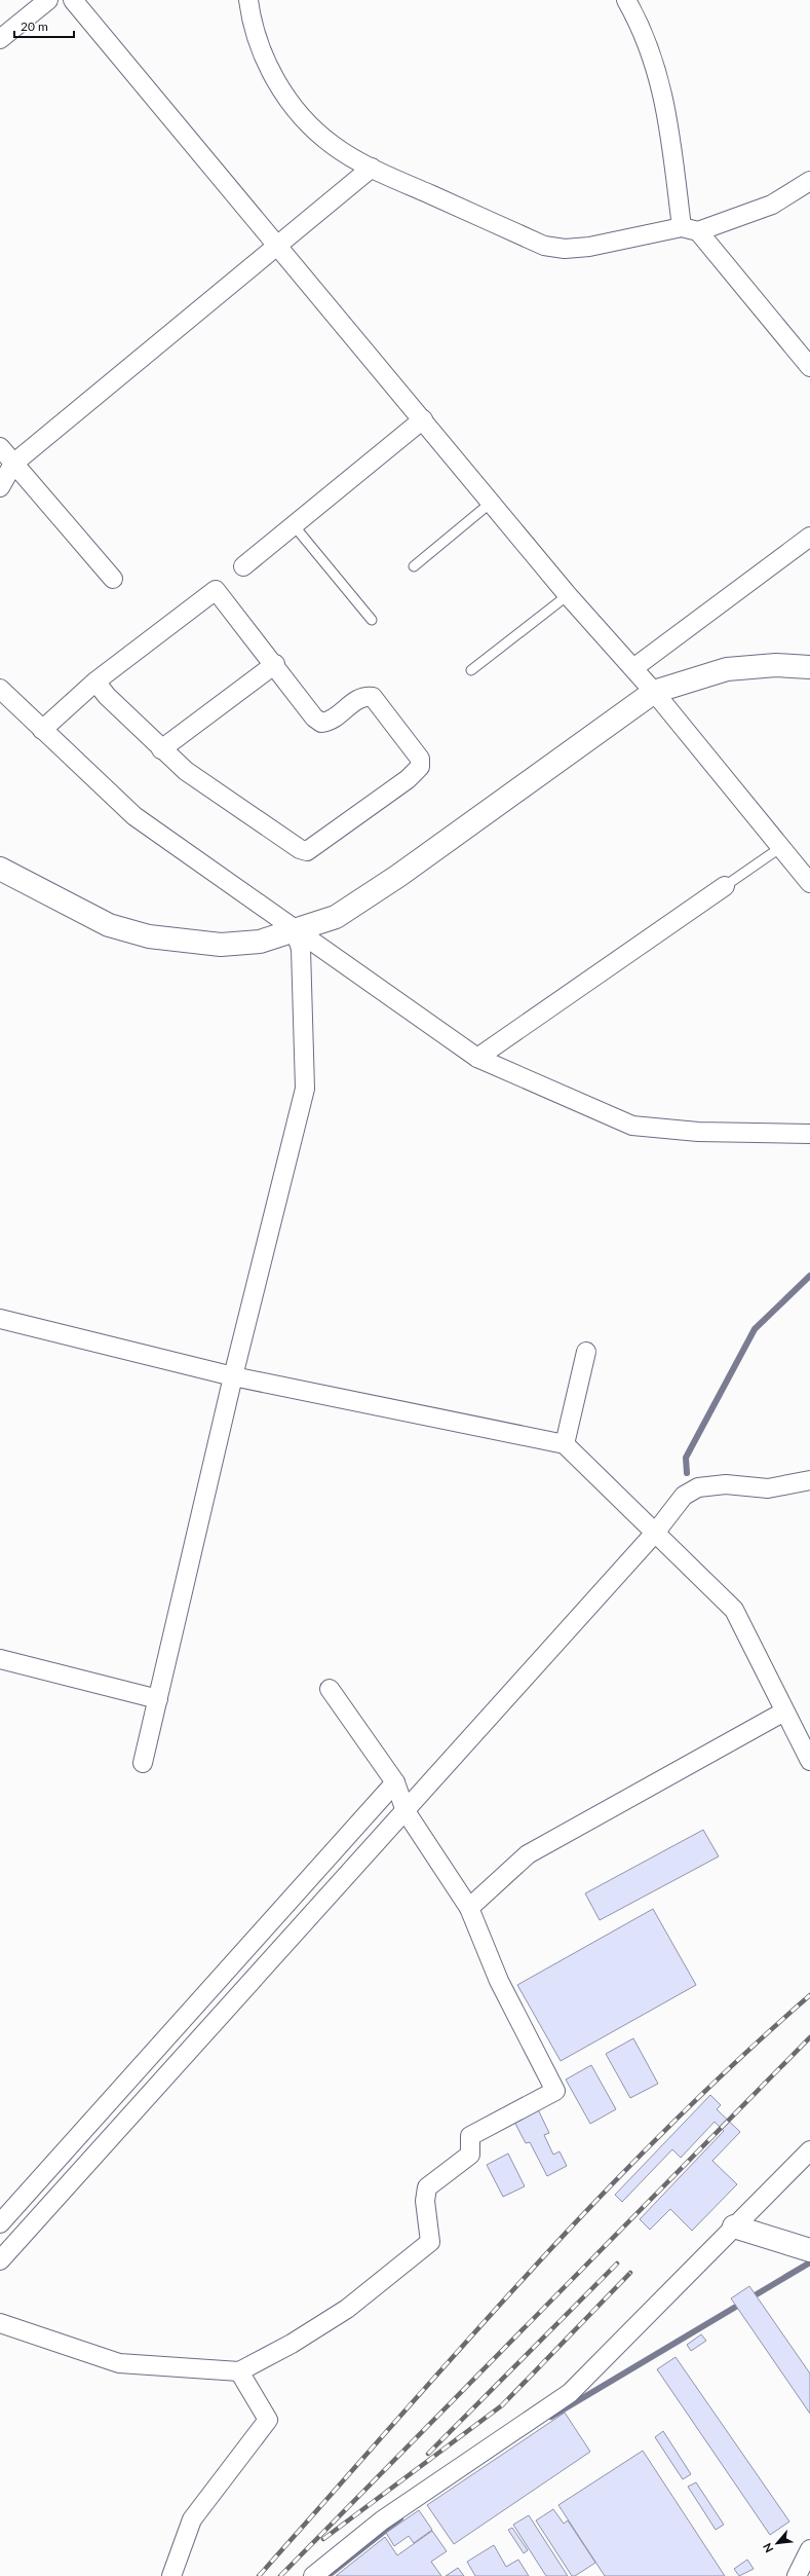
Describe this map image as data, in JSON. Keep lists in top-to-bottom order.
{
  "scale_bar": "20 m",
  "north": "bottom left"
}
